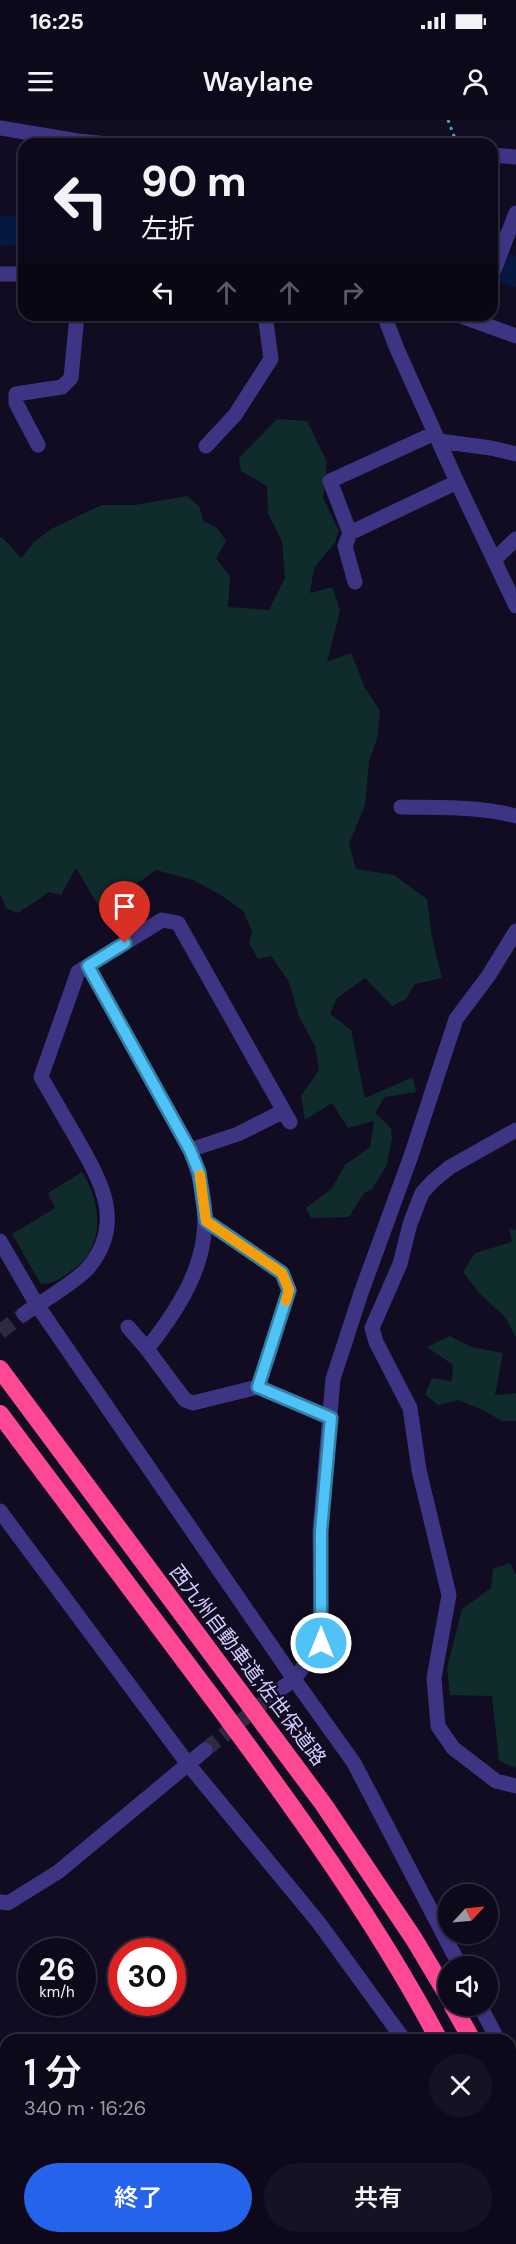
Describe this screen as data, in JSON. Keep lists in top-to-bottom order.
{
  "streets": {
    "highway": ["西九州自動車道;佐世保道路"]
  },
  "north": "top right",
  "page": {
    "status": "16:25",
    "header": "Waylane",
    "turn": ["90 m", "左折"],
    "speed": "26 km/h",
    "limit": "30",
    "heading": ["1 分", "340 m · 16:26"],
    "buttons": ["終了", "共有"]
  }
}
